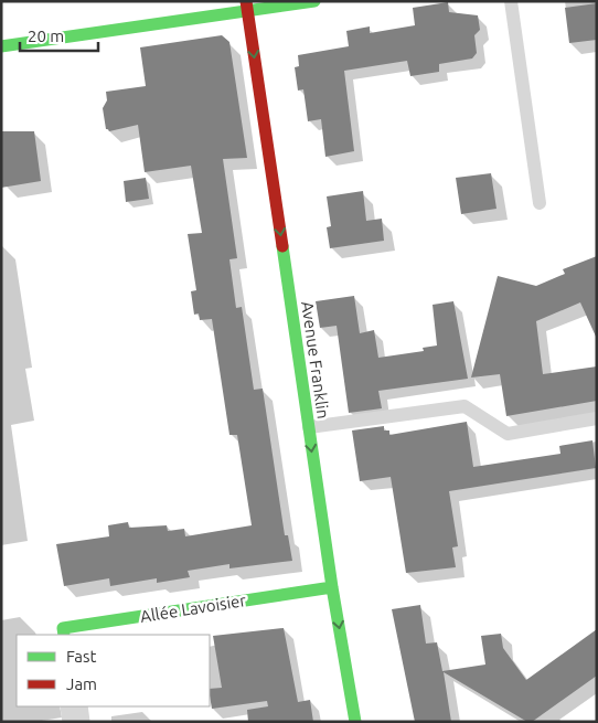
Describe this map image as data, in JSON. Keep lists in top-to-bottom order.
{
  "streets": {
    "street": ["Avenue Franklin", "Allée Lavoisier"]
  },
  "crossings": [
    ["Avenue Franklin", "Allée Lavoisier"]
  ],
  "one_way": ["Avenue Franklin"],
  "legend": ["Fast", "Jam"],
  "scale_bar": "20 m"
}
